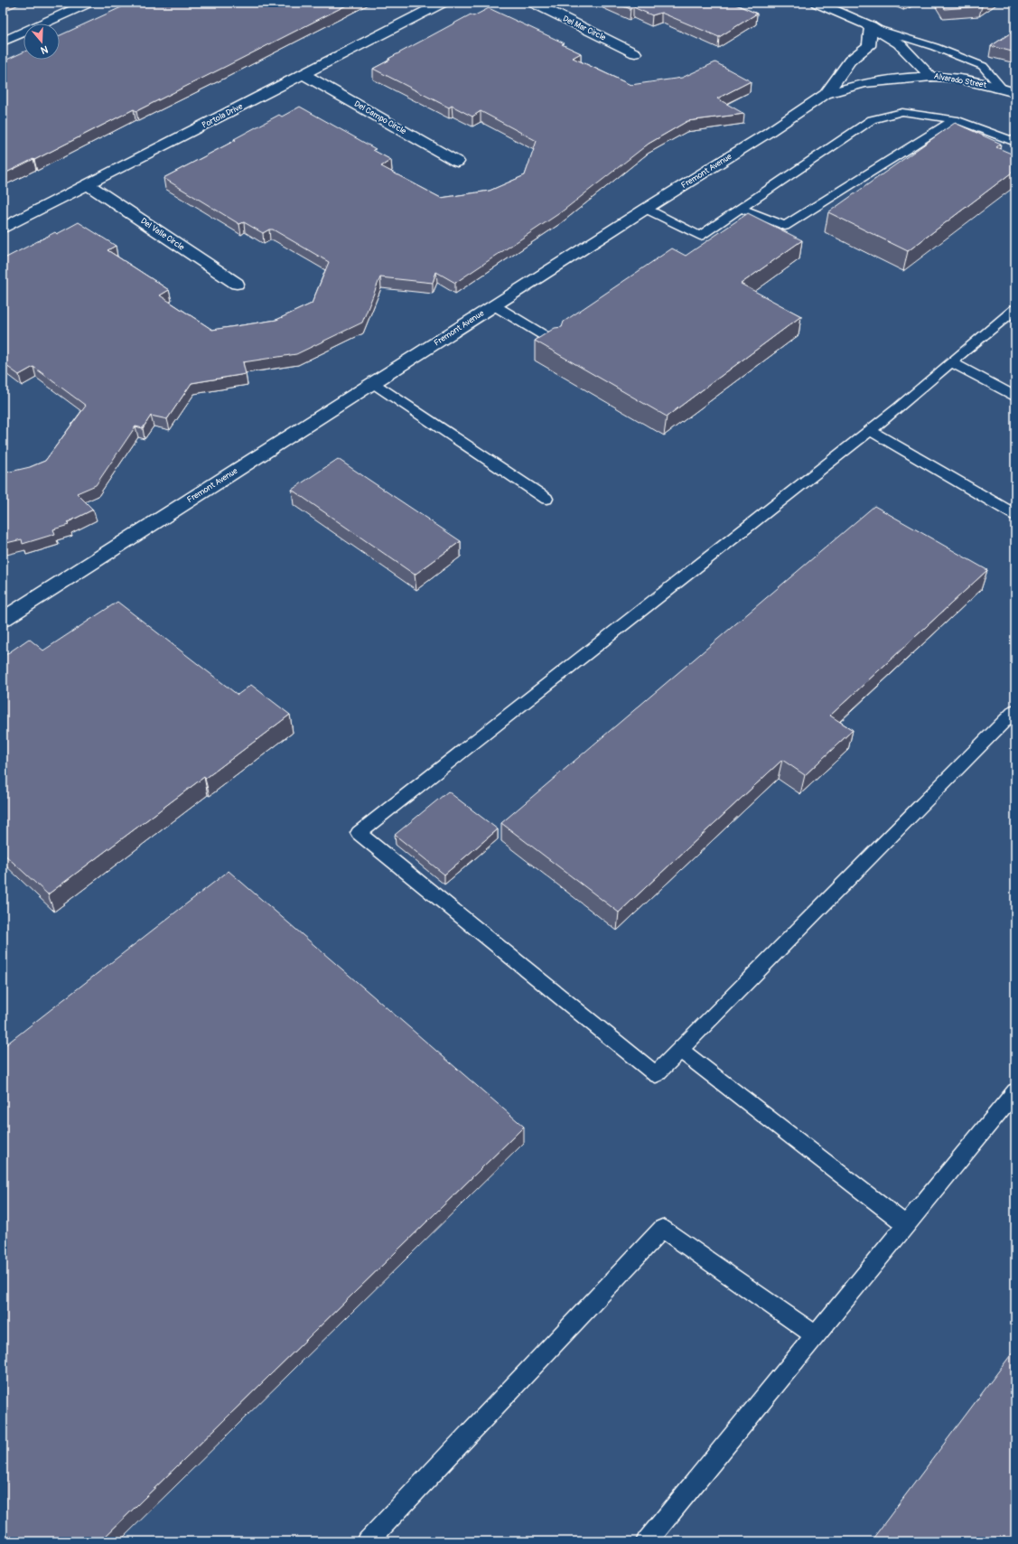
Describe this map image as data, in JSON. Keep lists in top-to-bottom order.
{
  "streets": {
    "street": [
      "Del Mar Circle",
      "Alvarado Street",
      "Portola Drive",
      "Del Campo Circle",
      "Fremont Avenue",
      "Del Valle Circle"
    ]
  },
  "crossings": [
    ["Alvarado Street", "Fremont Avenue"],
    ["Portola Drive", "Del Campo Circle"],
    ["Portola Drive", "Del Valle Circle"]
  ],
  "north": "bottom"
}
